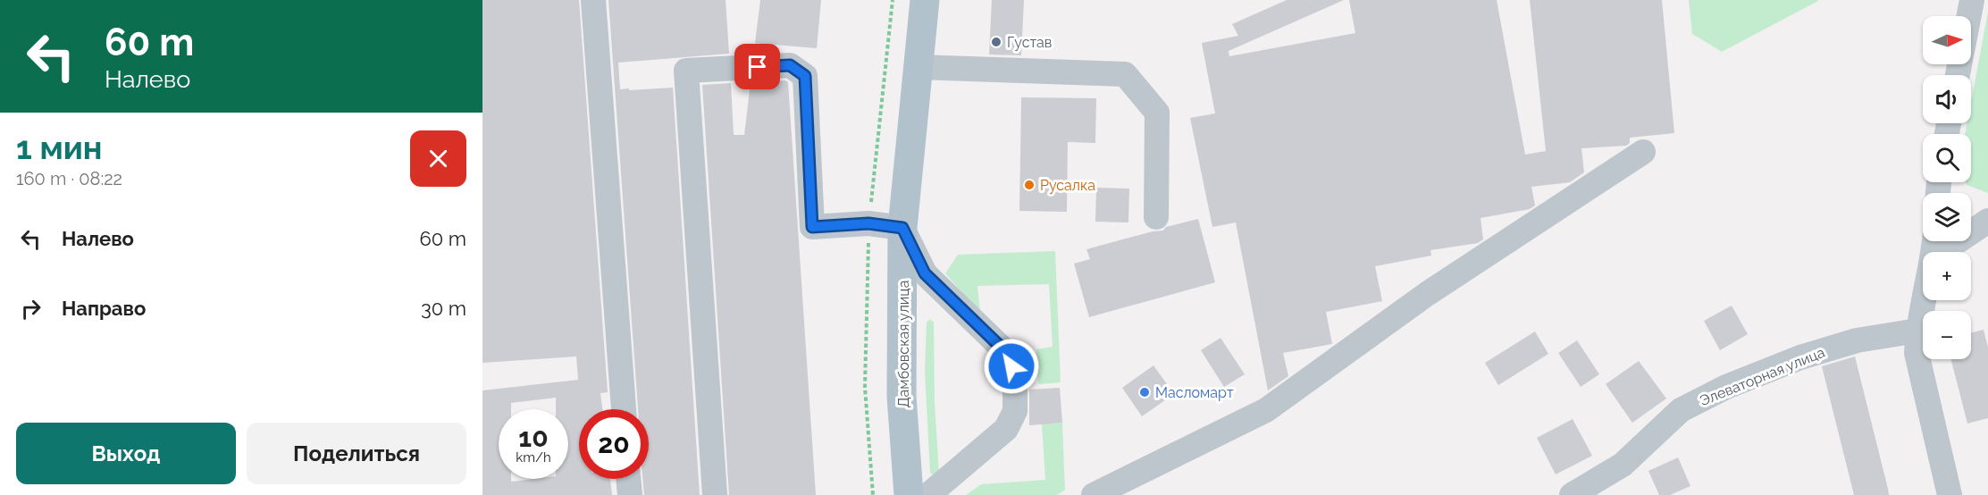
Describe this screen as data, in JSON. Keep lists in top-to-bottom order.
{
  "streets": {
    "main road": ["Дамбовская улица"],
    "street": ["Элеваторная улица"]
  },
  "places": ["Густав", "Русалка", "Масломарт"],
  "north": "right",
  "page": {
    "turn": ["60 m", "Налево"],
    "map_buttons": ["+", "−"],
    "heading": ["1 мин", "160 m · 08:22"],
    "list": [
      {
        "name": "Налево",
        "value": "60 m"
      },
      {
        "name": "Направо",
        "value": "30 m"
      }
    ],
    "speed": "10 km/h",
    "limit": "20",
    "buttons": ["Выход", "Поделиться"]
  }
}
